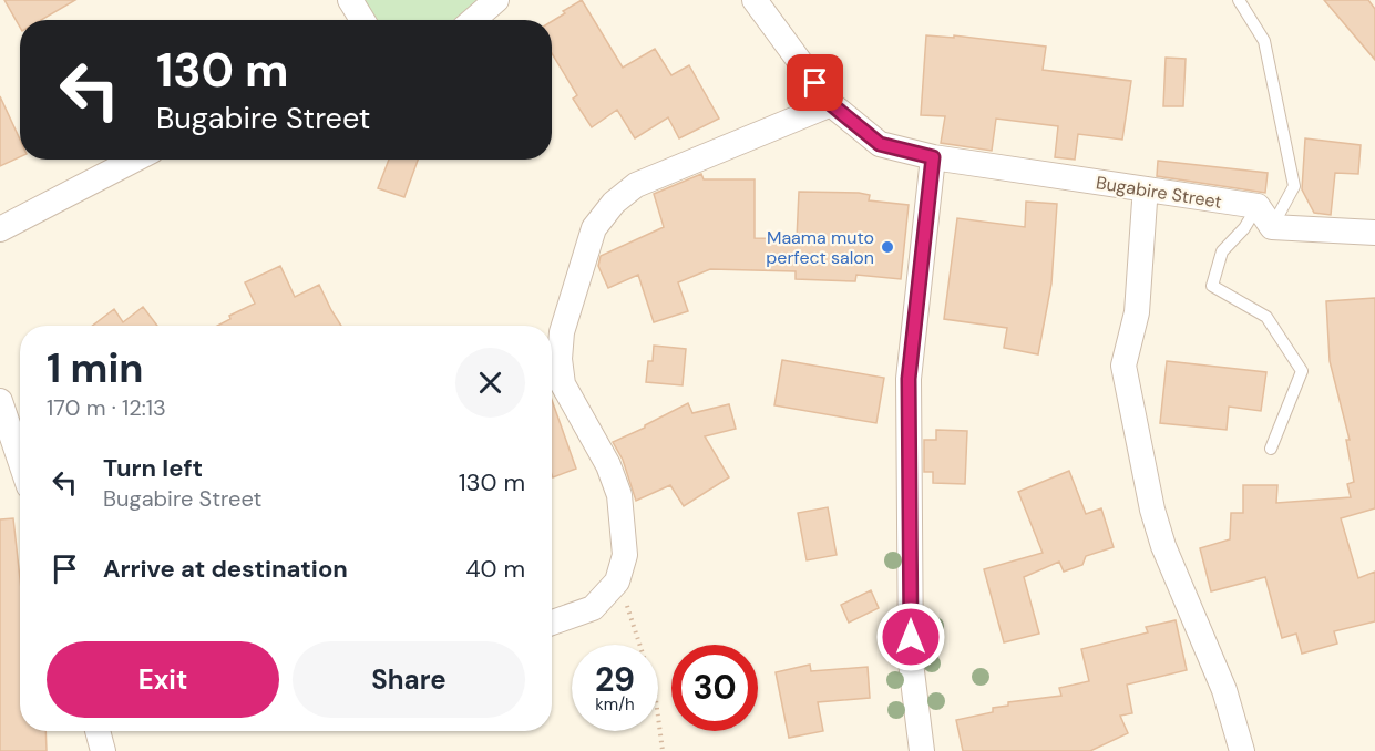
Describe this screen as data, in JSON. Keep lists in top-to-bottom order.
{
  "streets": {
    "street": ["Bugabire Street"]
  },
  "places": ["Maama muto perfect salon"],
  "page": {
    "turn": ["130 m", "Bugabire Street"],
    "heading": ["1 min", "170 m · 12:13"],
    "list": [
      {
        "name": "Turn left",
        "note": "Bugabire Street",
        "value": "130 m"
      },
      {
        "name": "Arrive at destination",
        "value": "40 m"
      }
    ],
    "buttons": ["Exit", "Share"],
    "speed": "29 km/h",
    "limit": "30"
  }
}
